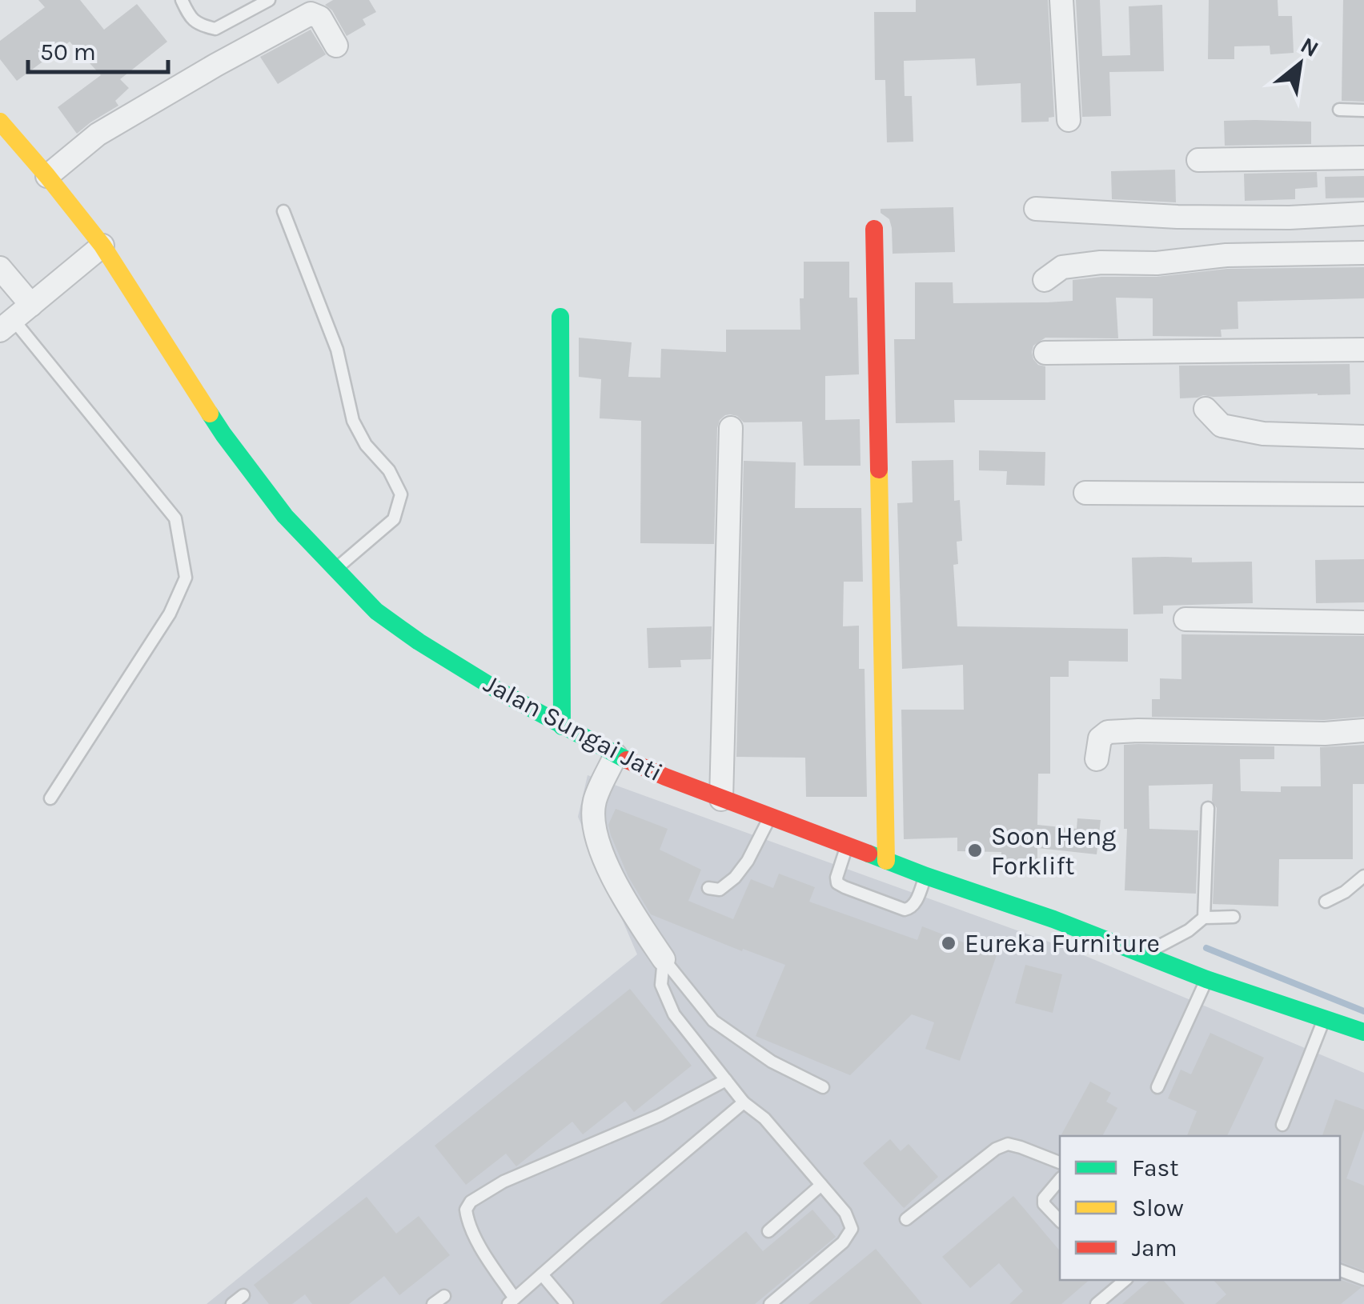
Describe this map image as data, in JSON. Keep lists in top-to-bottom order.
{
  "streets": {
    "main road": ["Jalan Sungai Jati"]
  },
  "places": ["Soon Heng Forklift", "Eureka Furniture"],
  "legend": ["Fast", "Slow", "Jam"],
  "scale_bar": "50 m",
  "north": "top right"
}
